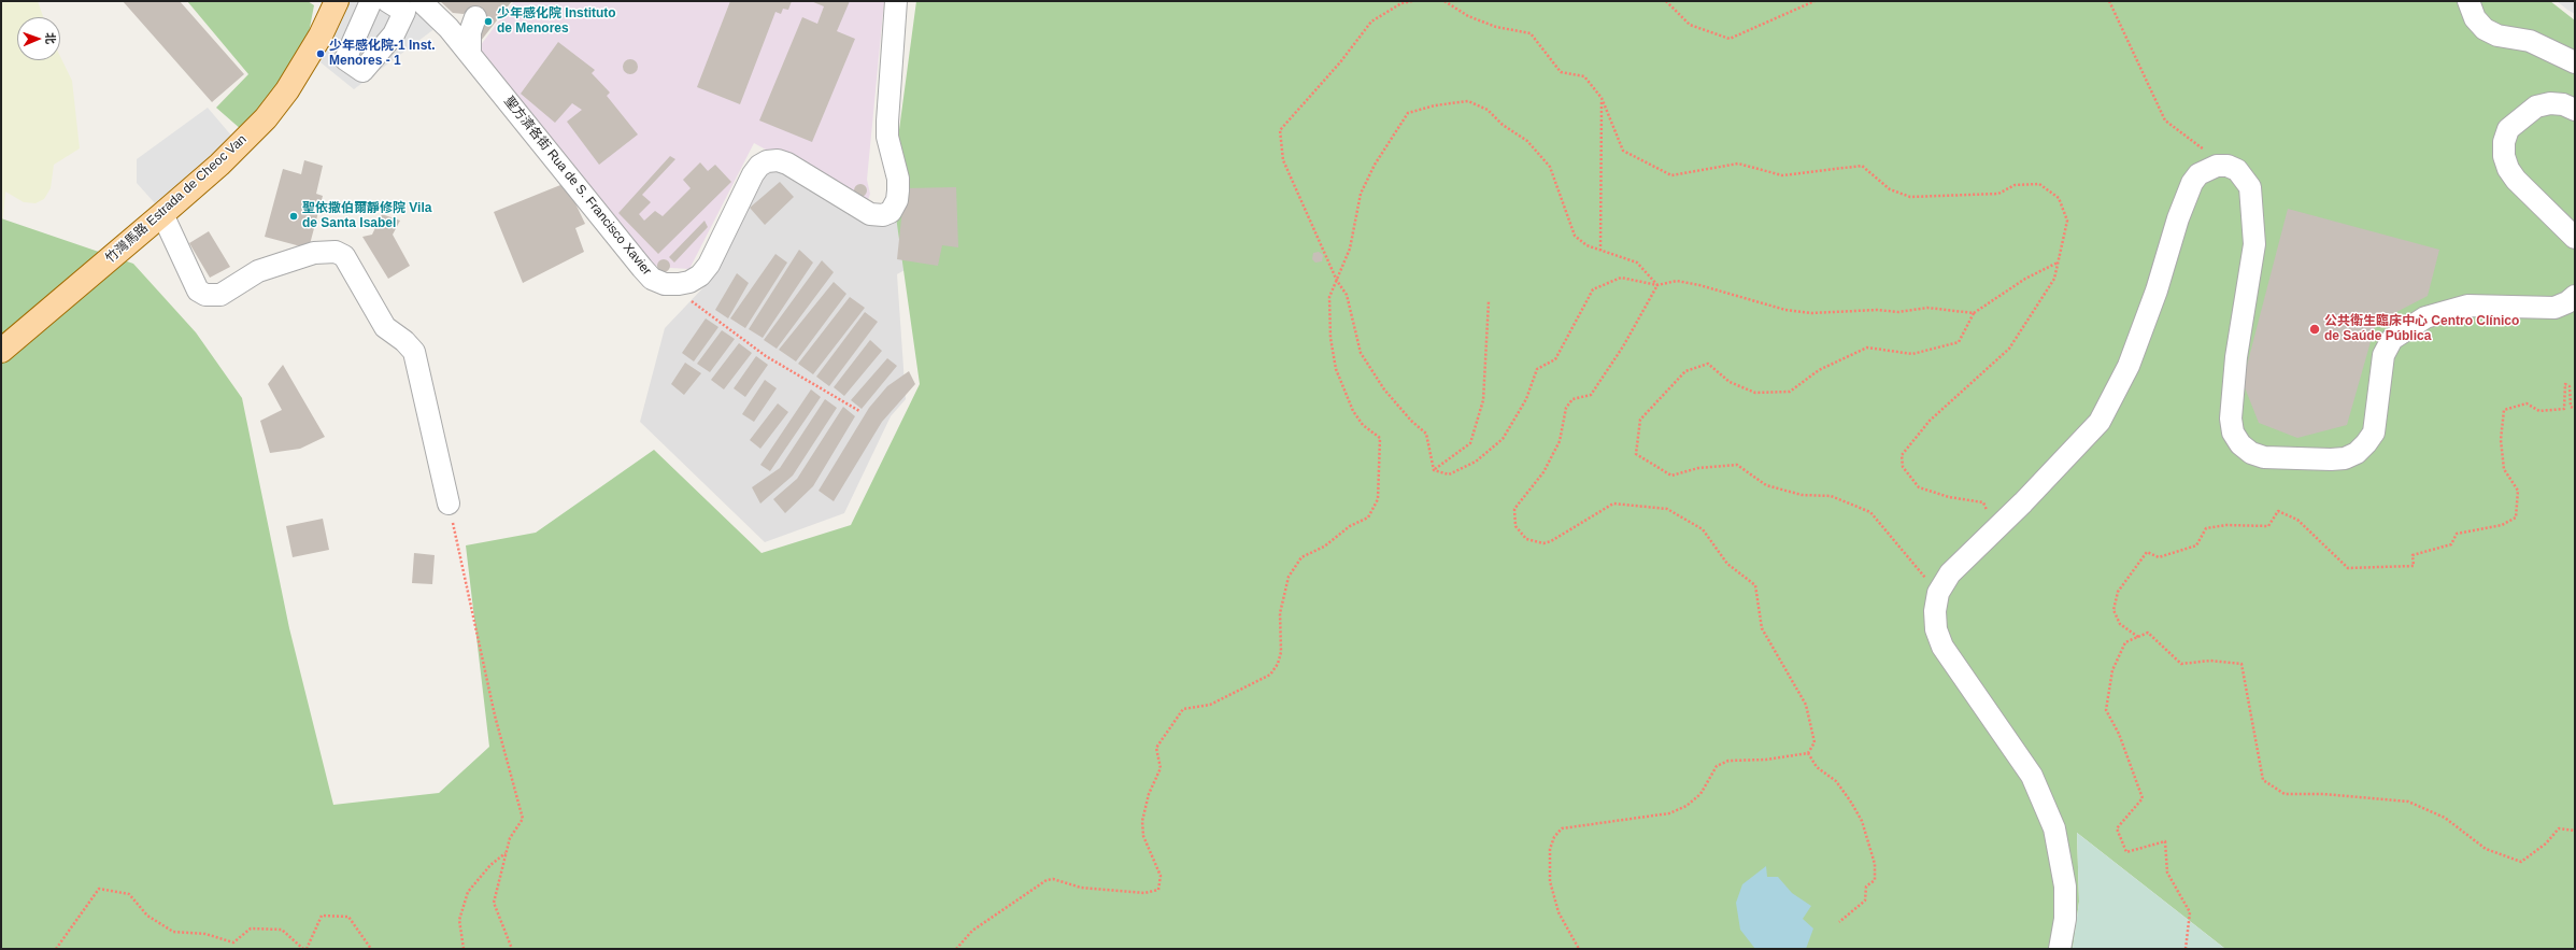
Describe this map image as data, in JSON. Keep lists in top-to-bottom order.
{
  "streets": {
    "main road": ["竹灣馬路 Estrada de Cheoc Van"],
    "street": ["聖方濟各街 Rua de S. Francisco Xavier"]
  },
  "places": [
    "少年感化院 Instituto de Menores",
    "少年感化院-1 Inst. Menores - 1",
    "聖依撒伯爾靜修院 Vila de Santa Isabel",
    "公共衛生臨床中心 Centro Clínico de Saúde Pública"
  ],
  "north": "right"
}
